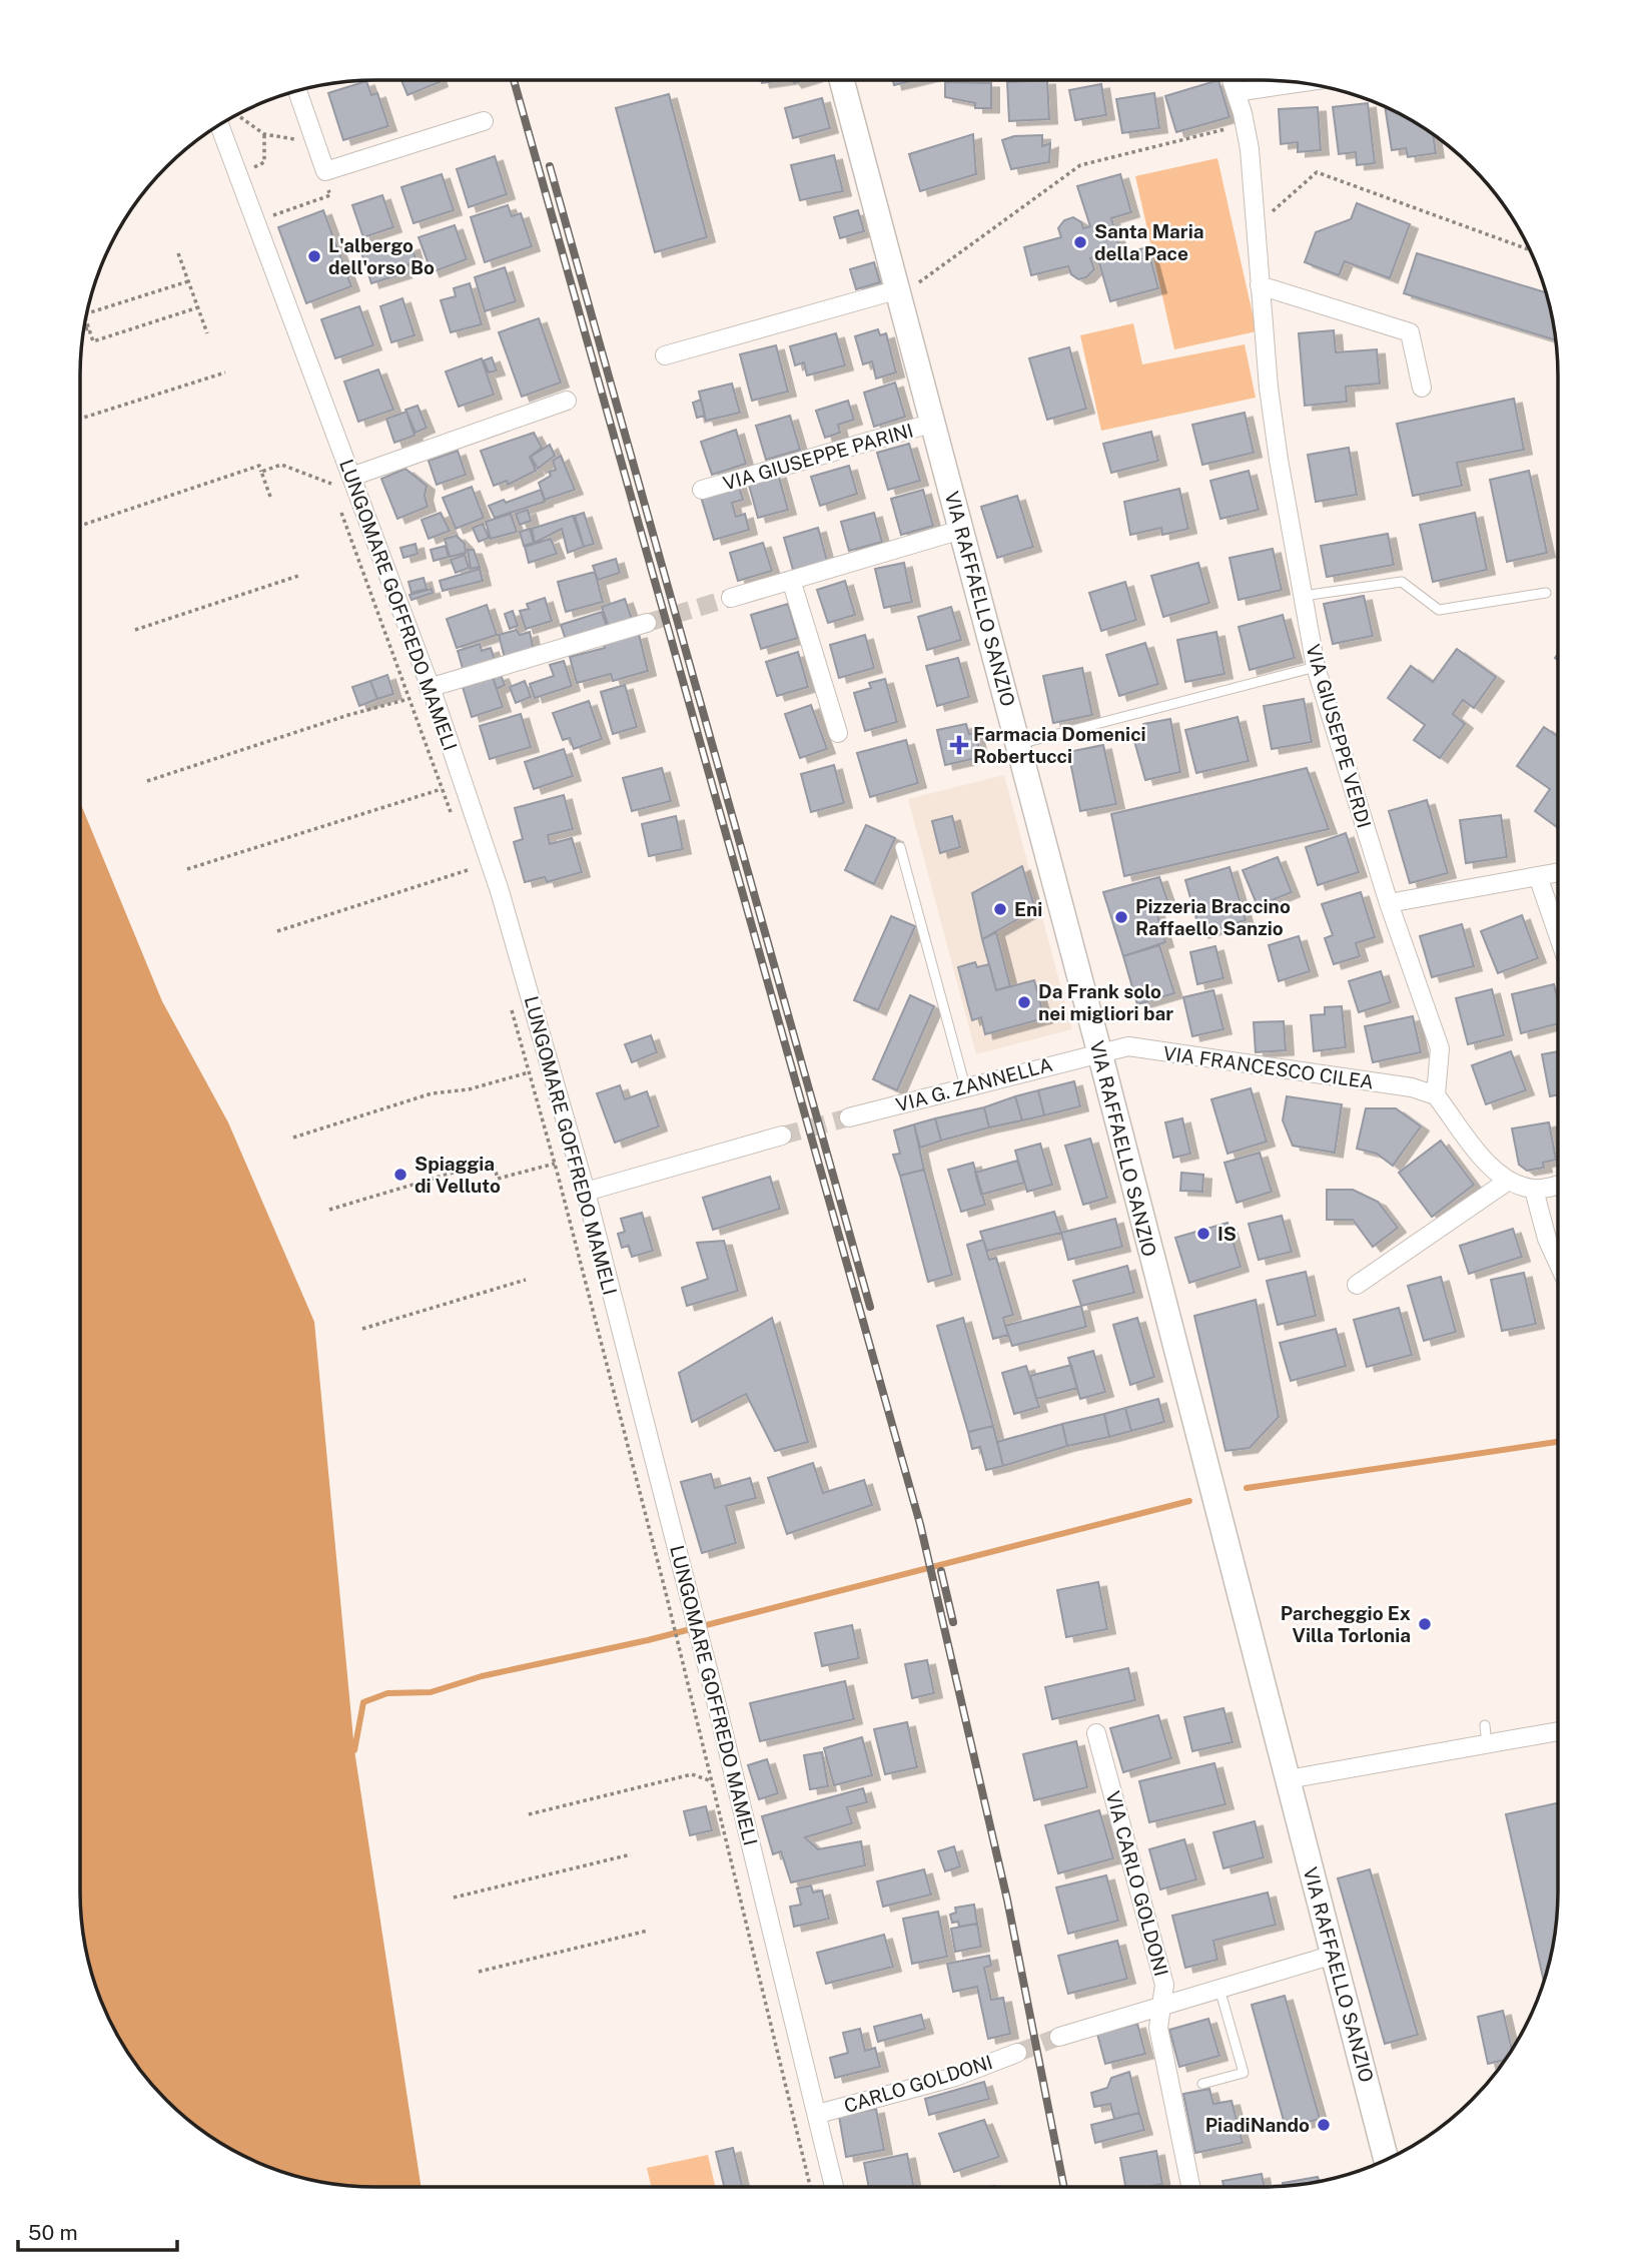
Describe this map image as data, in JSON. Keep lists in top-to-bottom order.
{
  "streets": {
    "main road": ["VIA RAFFAELLO SANZIO"],
    "street": [
      "VIA GIUSEPPE PARINI",
      "LUNGOMARE GOFFREDO MAMELI",
      "VIA GIUSEPPE VERDI",
      "VIA FRANCESCO CILEA",
      "VIA G. ZANNELLA",
      "VIA CARLO GOLDONI",
      "CARLO GOLDONI"
    ]
  },
  "crossings": [
    ["VIA GIUSEPPE PARINI", "VIA RAFFAELLO SANZIO"],
    ["VIA RAFFAELLO SANZIO", "VIA FRANCESCO CILEA"],
    ["VIA RAFFAELLO SANZIO", "VIA G. ZANNELLA"],
    ["LUNGOMARE GOFFREDO MAMELI", "CARLO GOLDONI"],
    ["VIA GIUSEPPE VERDI", "VIA FRANCESCO CILEA"],
    ["VIA FRANCESCO CILEA", "VIA G. ZANNELLA"]
  ],
  "places": {
    "other": [
      "Santa Maria della Pace",
      "L'albergo dell'orso Bo",
      "Eni",
      "Pizzeria Braccino Raffaello Sanzio",
      "Da Frank solo nei migliori bar",
      "Spiaggia di Velluto",
      "IS",
      "Parcheggio Ex Villa Torlonia",
      "PiadiNando"
    ],
    "health": ["Farmacia Domenici Robertucci"]
  },
  "scale_bar": "50 m"
}
